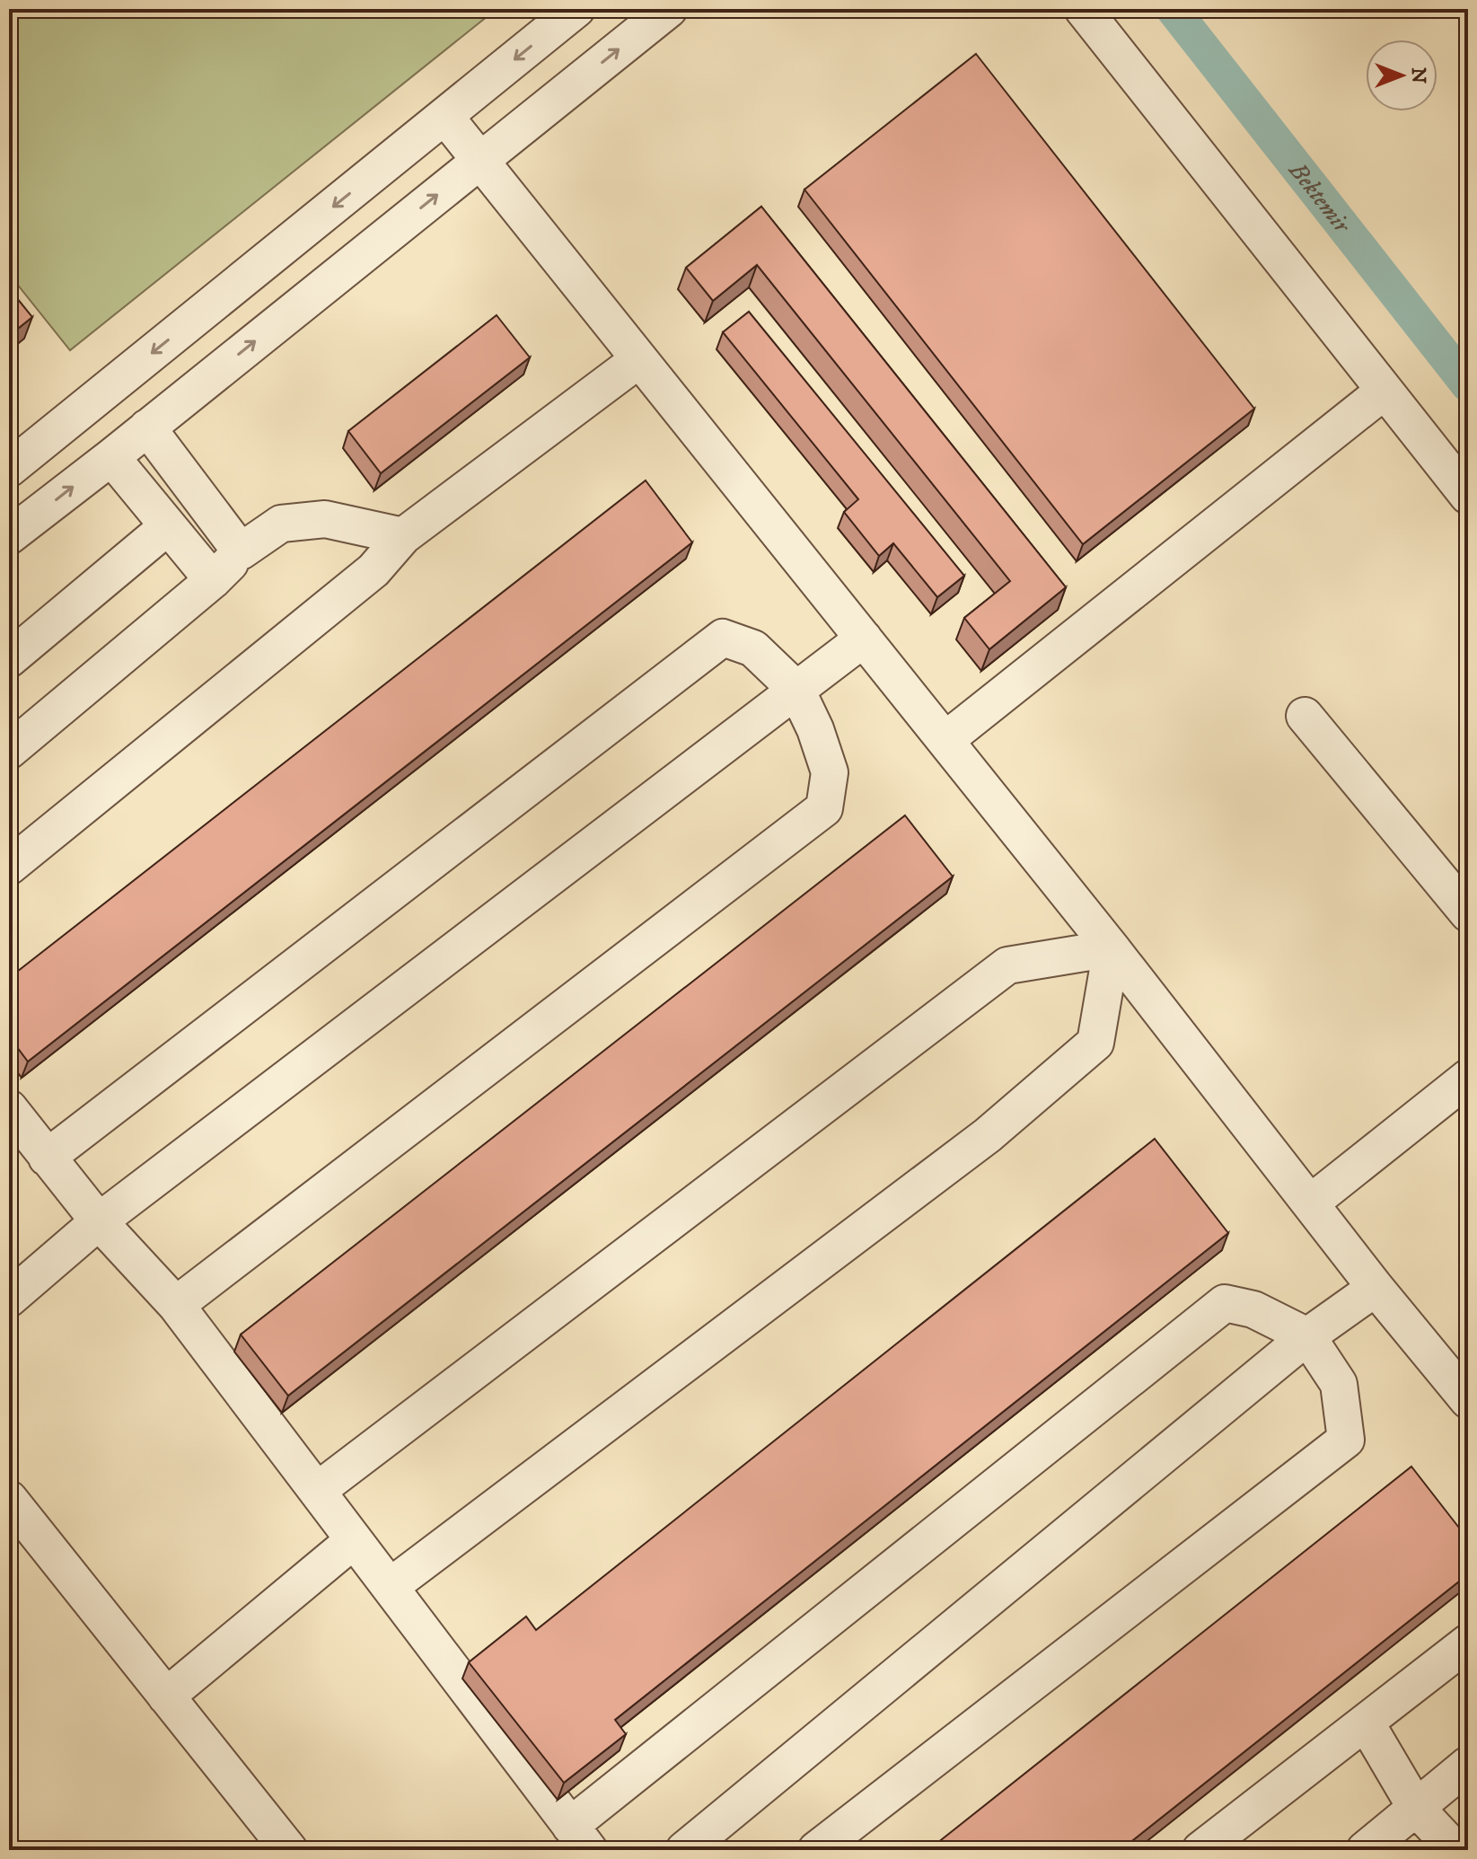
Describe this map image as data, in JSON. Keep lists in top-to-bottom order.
{
  "water": ["Bektemir"],
  "north": "right"
}
